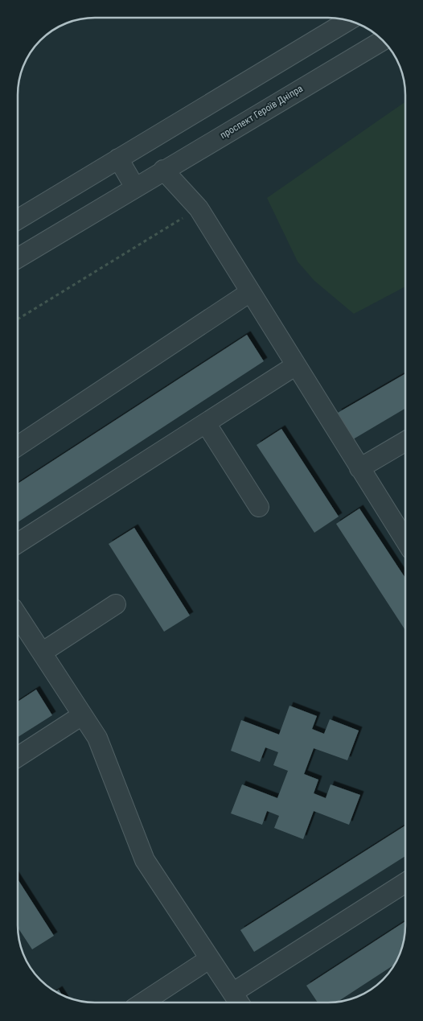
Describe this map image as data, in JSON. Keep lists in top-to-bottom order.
{
  "streets": {
    "street": ["проспект Героїв Дніпра"]
  }
}
